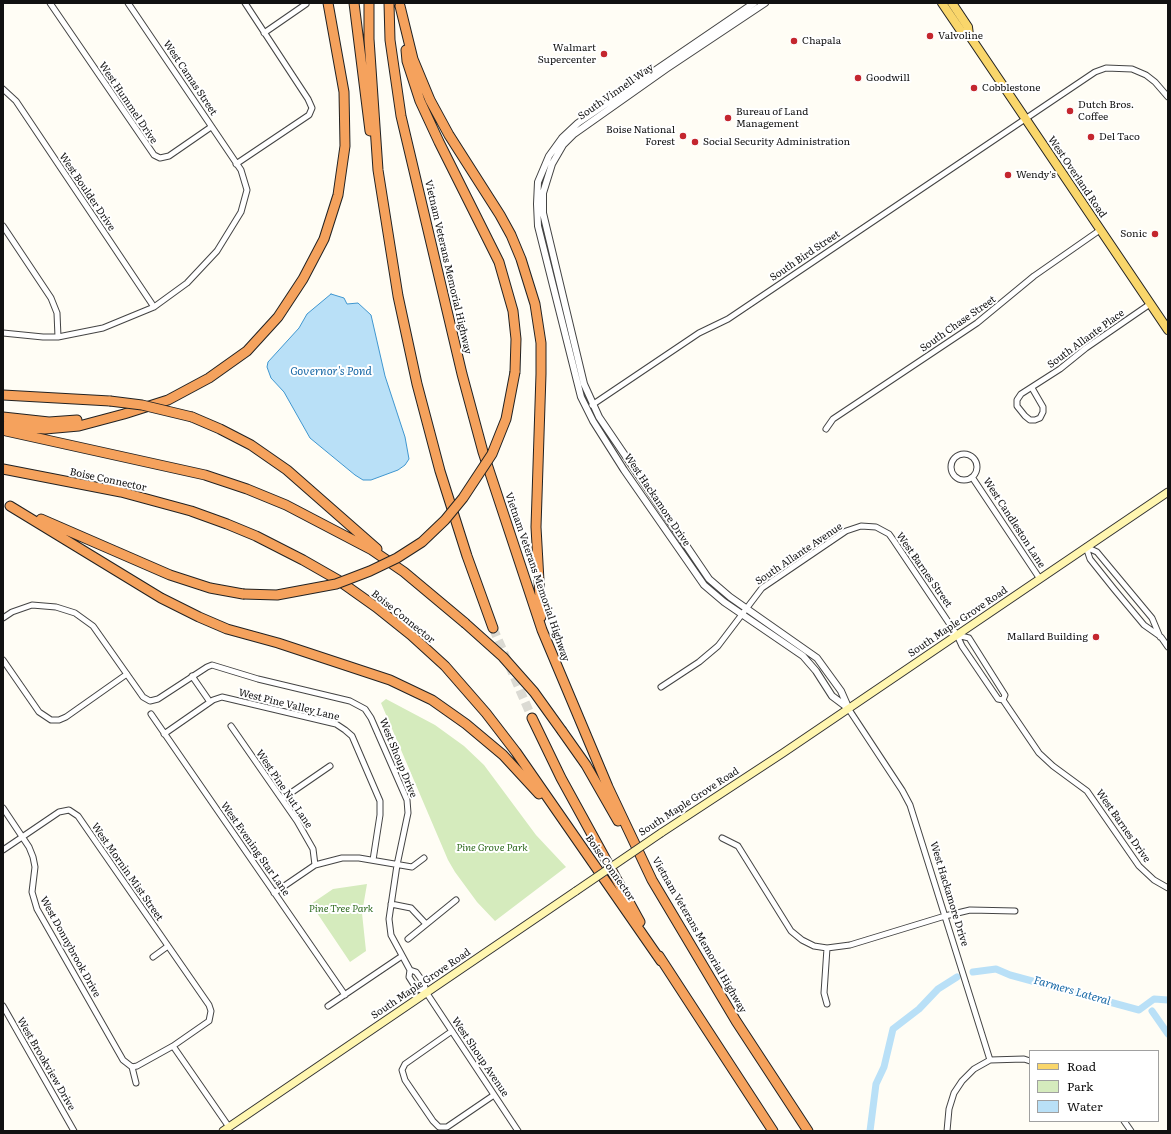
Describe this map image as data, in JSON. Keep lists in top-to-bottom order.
{
  "streets": {
    "highway": ["Vietnam Veterans Memorial Highway", "Boise Connector"],
    "main road": ["West Overland Road", "South Maple Grove Road"],
    "street": [
      "West Camas Street",
      "South Vinnell Way",
      "West Hummel Drive",
      "West Boulder Drive",
      "South Bird Street",
      "South Chase Street",
      "South Allante Place",
      "West Hackamore Drive",
      "West Candleston Lane",
      "South Allante Avenue",
      "West Barnes Street",
      "West Pine Valley Lane",
      "West Shoup Drive",
      "West Pine Nut Lane",
      "West Barnes Drive",
      "West Evening Star Lane",
      "West Mornin Mist Street",
      "West Donnybrook Drive",
      "West Shoup Avenue",
      "West Brookview Drive"
    ]
  },
  "crossings": [
    ["West Camas Street", "West Hummel Drive"],
    ["West Camas Street", "West Boulder Drive"],
    ["South Vinnell Way", "West Hackamore Drive"],
    ["West Overland Road", "South Bird Street"],
    ["West Overland Road", "South Chase Street"],
    ["West Overland Road", "South Allante Place"],
    ["South Bird Street", "West Hackamore Drive"],
    ["West Hackamore Drive", "South Allante Avenue"],
    ["West Hackamore Drive", "South Maple Grove Road"],
    ["West Candleston Lane", "South Maple Grove Road"],
    ["South Allante Avenue", "West Barnes Street"],
    ["West Barnes Street", "South Maple Grove Road"],
    ["West Barnes Street", "West Barnes Drive"],
    ["South Maple Grove Road", "West Barnes Drive"],
    ["South Maple Grove Road", "West Shoup Avenue"],
    ["West Shoup Drive", "West Shoup Avenue"],
    ["West Mornin Mist Street", "West Donnybrook Drive"]
  ],
  "water": ["Governor's Pond", "Farmers Lateral"],
  "parks": ["Pine Grove Park", "Pine Tree Park"],
  "places": [
    "Valvoline",
    "Chapala",
    "Walmart Supercenter",
    "Goodwill",
    "Cobblestone",
    "Dutch Bros. Coffee",
    "Bureau of Land Management",
    "Boise National Forest",
    "Del Taco",
    "Social Security Administration",
    "Wendy's",
    "Sonic",
    "Mallard Building"
  ],
  "legend": ["Road", "Park", "Water"]
}
